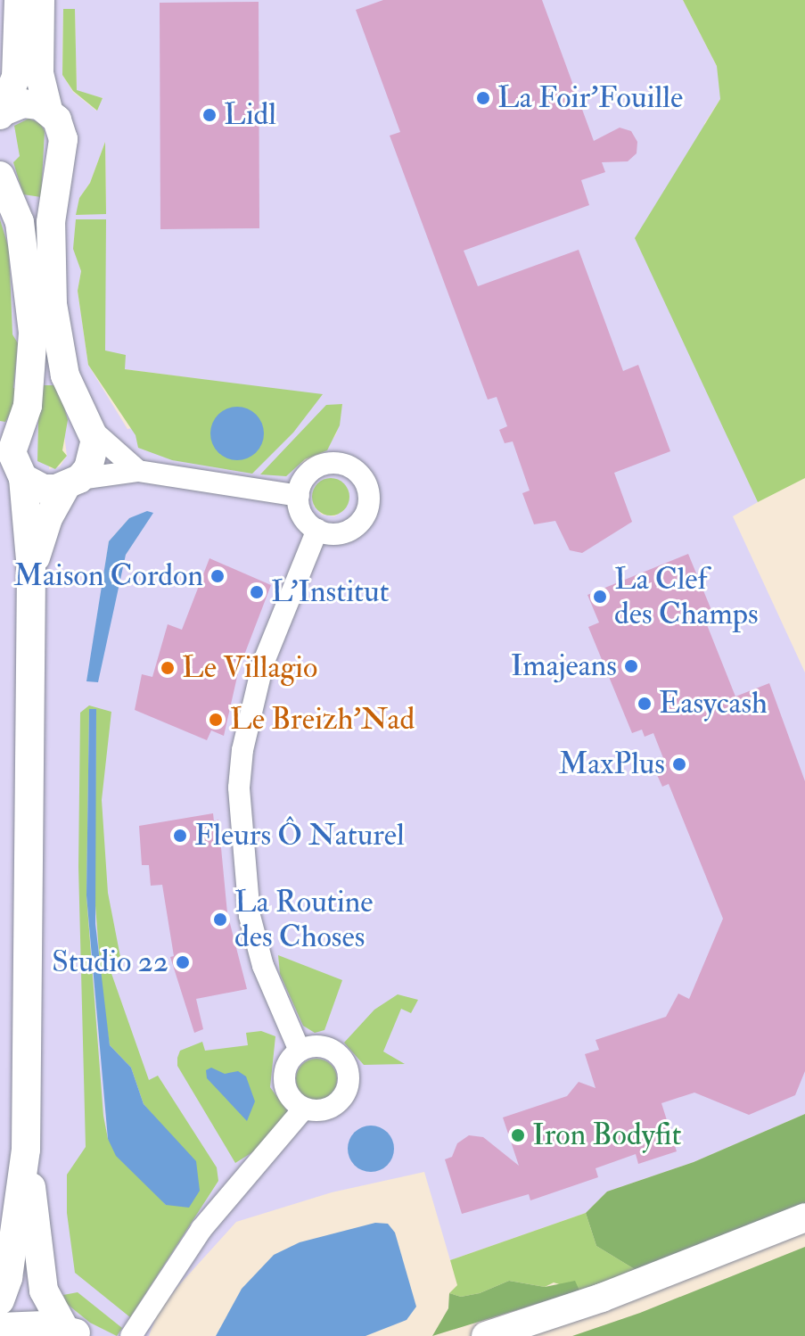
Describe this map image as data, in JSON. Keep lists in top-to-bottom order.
{
  "places": [
    "La Foir'Fouille",
    "Lidl",
    "Maison Cordon",
    "L'Institut",
    "La Clef des Champs",
    "Imajeans",
    "Le Villagio",
    "Easycash",
    "Le Breizh'Nad",
    "MaxPlus",
    "Fleurs Ô Naturel",
    "La Routine des Choses",
    "Studio 22",
    "Iron Bodyfit"
  ]
}
